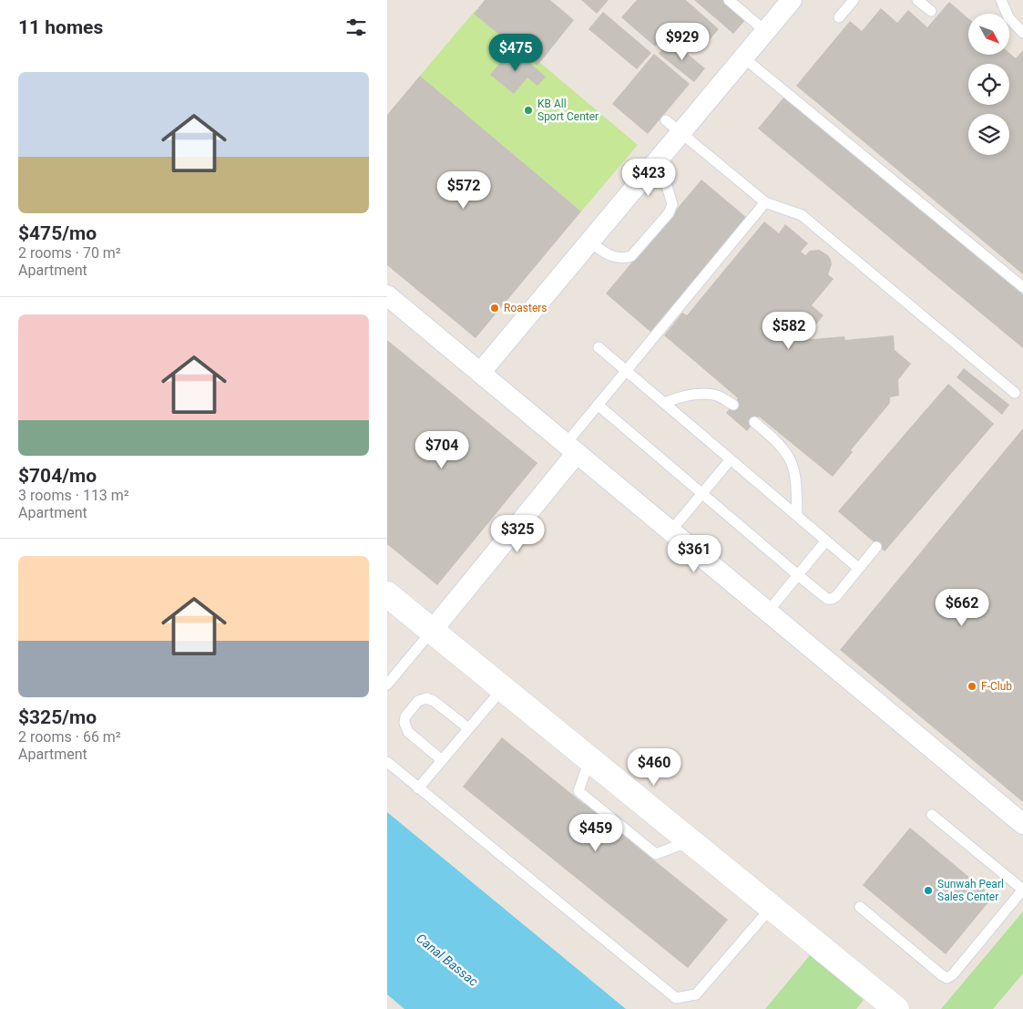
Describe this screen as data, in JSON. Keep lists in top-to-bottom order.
{
  "water": ["Canal Bassac"],
  "places": [
    "KB All Sport Center",
    "Roasters",
    "F-Club",
    "Sunwah Pearl Sales Center"
  ],
  "north": "bottom right",
  "page": {
    "heading": "11 homes",
    "price": [
      "$929",
      "$475",
      "$423",
      "$572",
      "$582",
      "$704",
      "$325",
      "$361",
      "$662",
      "$460",
      "$459"
    ],
    "list": [
      {
        "name": "$475/mo",
        "note": "2 rooms · 70 m² · Apartment"
      },
      {
        "name": "$704/mo",
        "note": "3 rooms · 113 m² · Apartment"
      },
      {
        "name": "$325/mo",
        "note": "2 rooms · 66 m² · Apartment"
      }
    ]
  }
}
